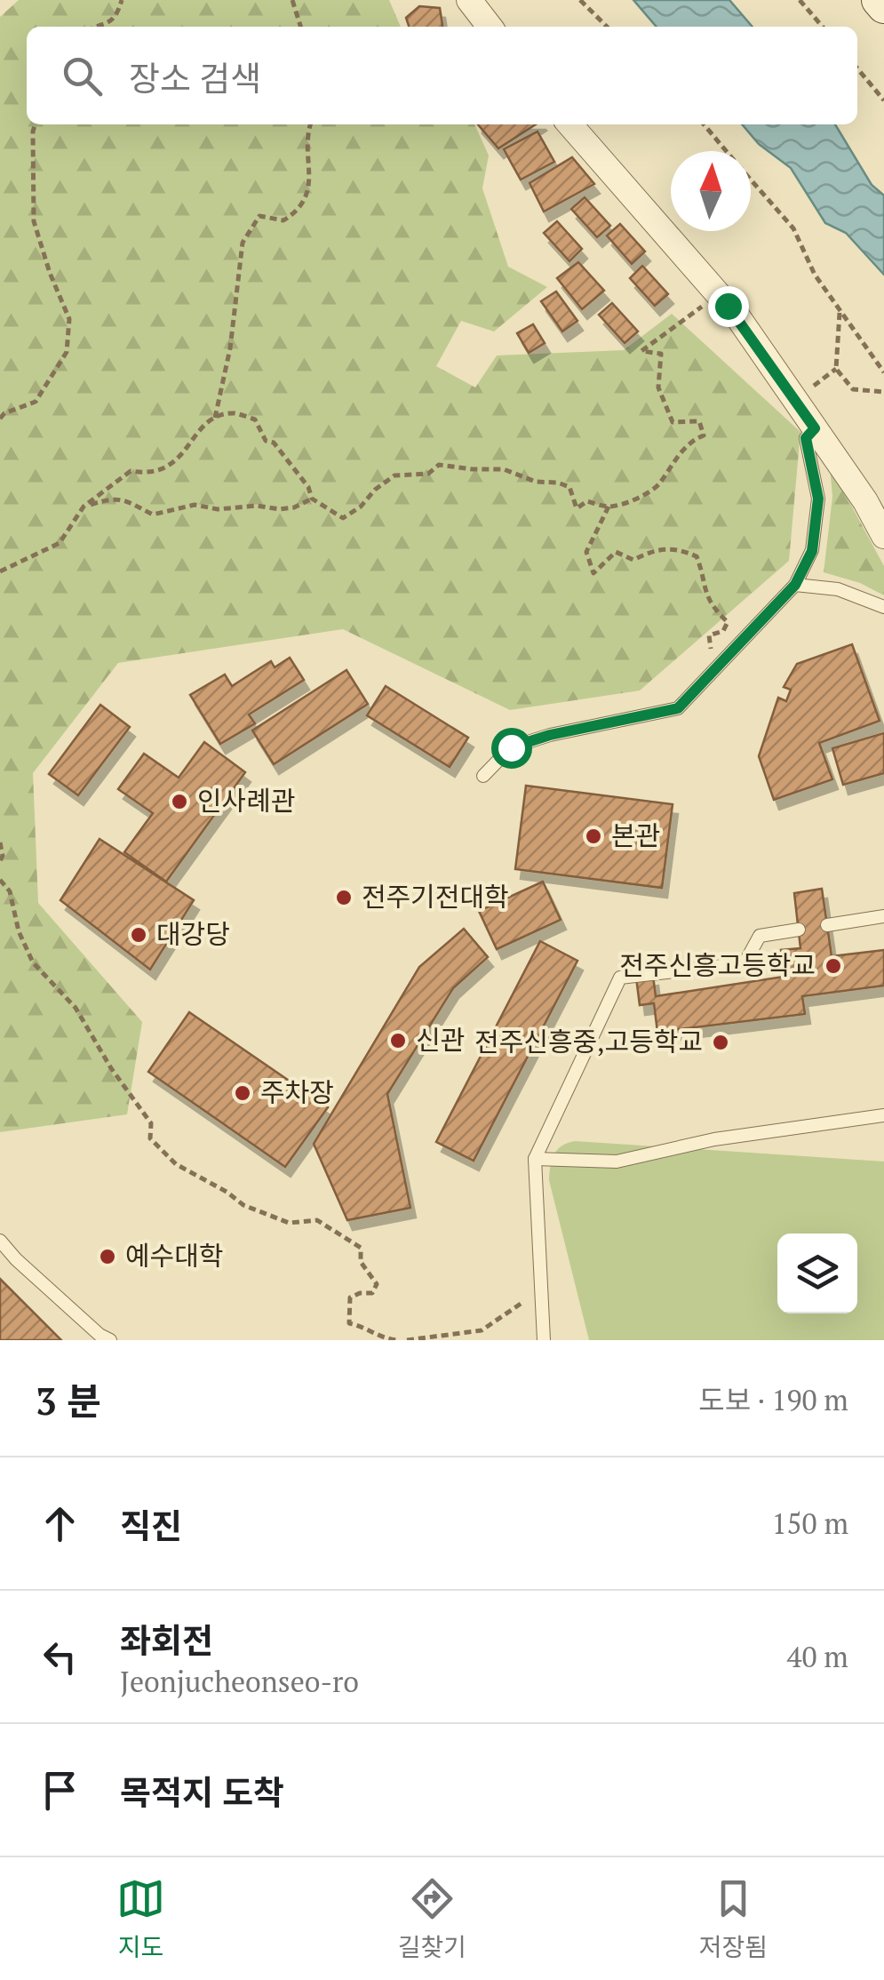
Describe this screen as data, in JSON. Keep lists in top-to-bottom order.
{
  "places": [
    "인사례관",
    "본관",
    "전주기전대학",
    "대강당",
    "전주신흥고등학교",
    "신관",
    "전주신흥중,고등학교",
    "주차장",
    "예수대학"
  ],
  "north": "top",
  "page": {
    "search": "장소 검색",
    "heading": ["3 분", "도보 · 190 m"],
    "list": [
      ["직진", "150 m"],
      ["좌회전", "Jeonjucheonseo-ro", "40 m"],
      "목적지 도착"
    ],
    "nav": ["지도", "길찾기", "저장됨"]
  }
}
